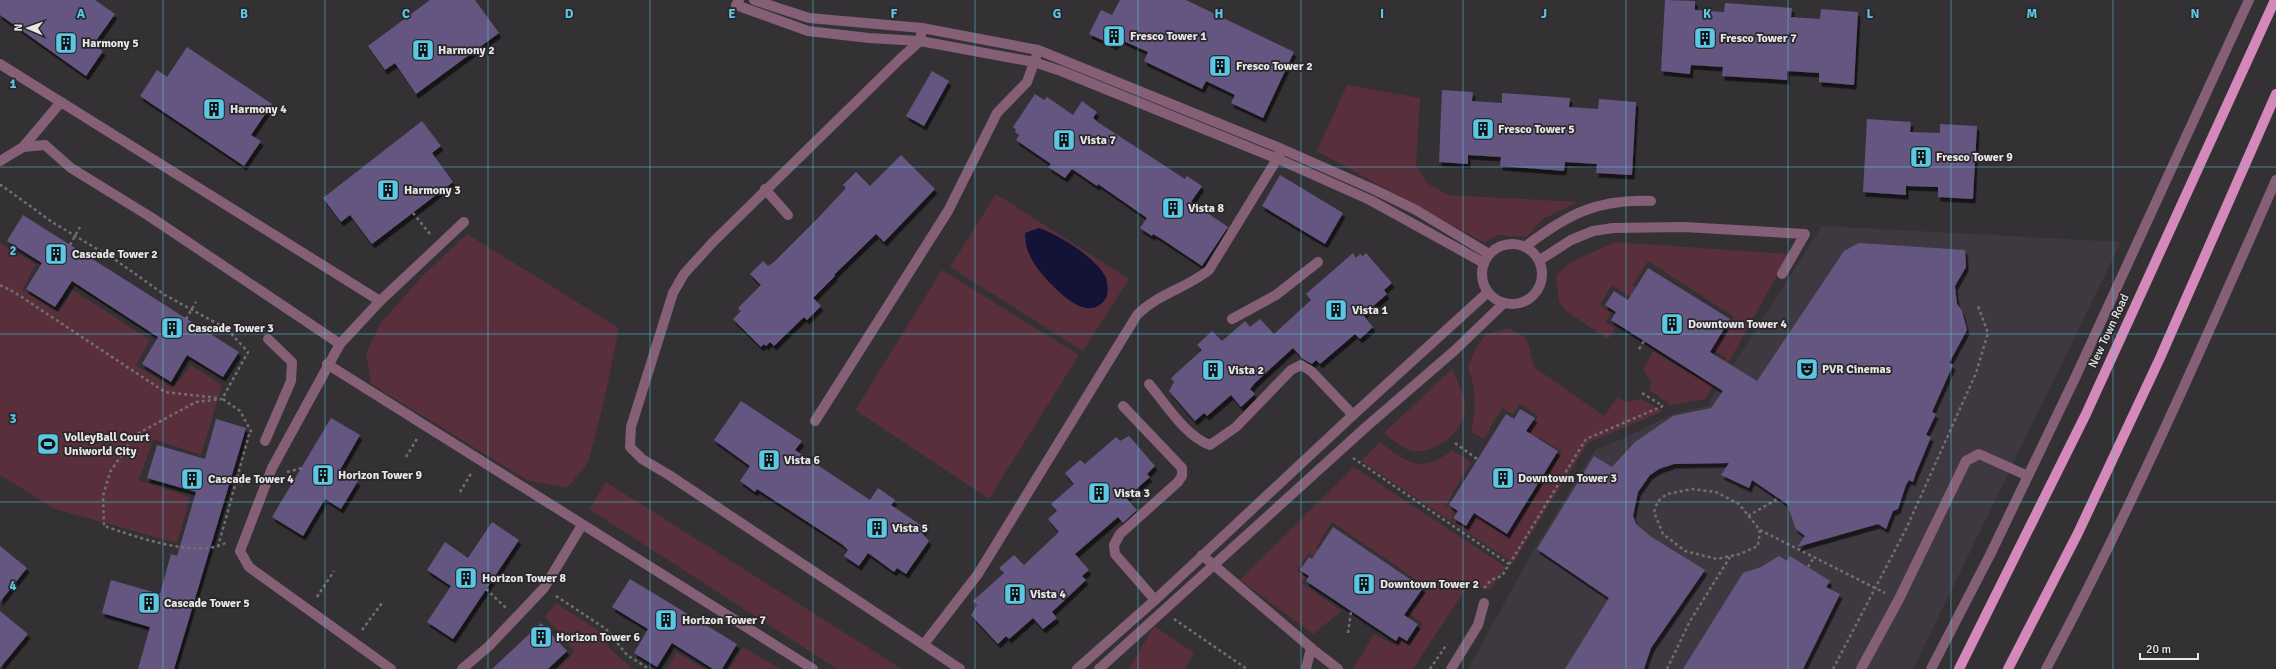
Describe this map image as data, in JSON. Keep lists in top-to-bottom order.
{
  "streets": {
    "main road": ["New Town Road"]
  },
  "places": {
    "building": [
      "Fresco Tower 1",
      "Fresco Tower 7",
      "Harmony 5",
      "Harmony 2",
      "Fresco Tower 2",
      "Harmony 4",
      "Fresco Tower 5",
      "Vista 7",
      "Fresco Tower 9",
      "Harmony 3",
      "Vista 8",
      "Cascade Tower 2",
      "Vista 1",
      "Downtown Tower 4",
      "Cascade Tower 3",
      "Vista 2",
      "Vista 6",
      "Horizon Tower 9",
      "Downtown Tower 3",
      "Cascade Tower 4",
      "Vista 3",
      "Vista 5",
      "Horizon Tower 8",
      "Downtown Tower 2",
      "Vista 4",
      "Cascade Tower 5",
      "Horizon Tower 7",
      "Horizon Tower 6"
    ],
    "theatre": ["PVR Cinemas"],
    "sports": ["VolleyBall Court Uniworld City"]
  },
  "scale_bar": "20 m",
  "north": "left",
  "grid": {
    "columns": [
      "A",
      "B",
      "C",
      "D",
      "E",
      "F",
      "G",
      "H",
      "I",
      "J",
      "K",
      "L",
      "M",
      "N"
    ],
    "rows": [
      "1",
      "2",
      "3",
      "4"
    ]
  }
}
